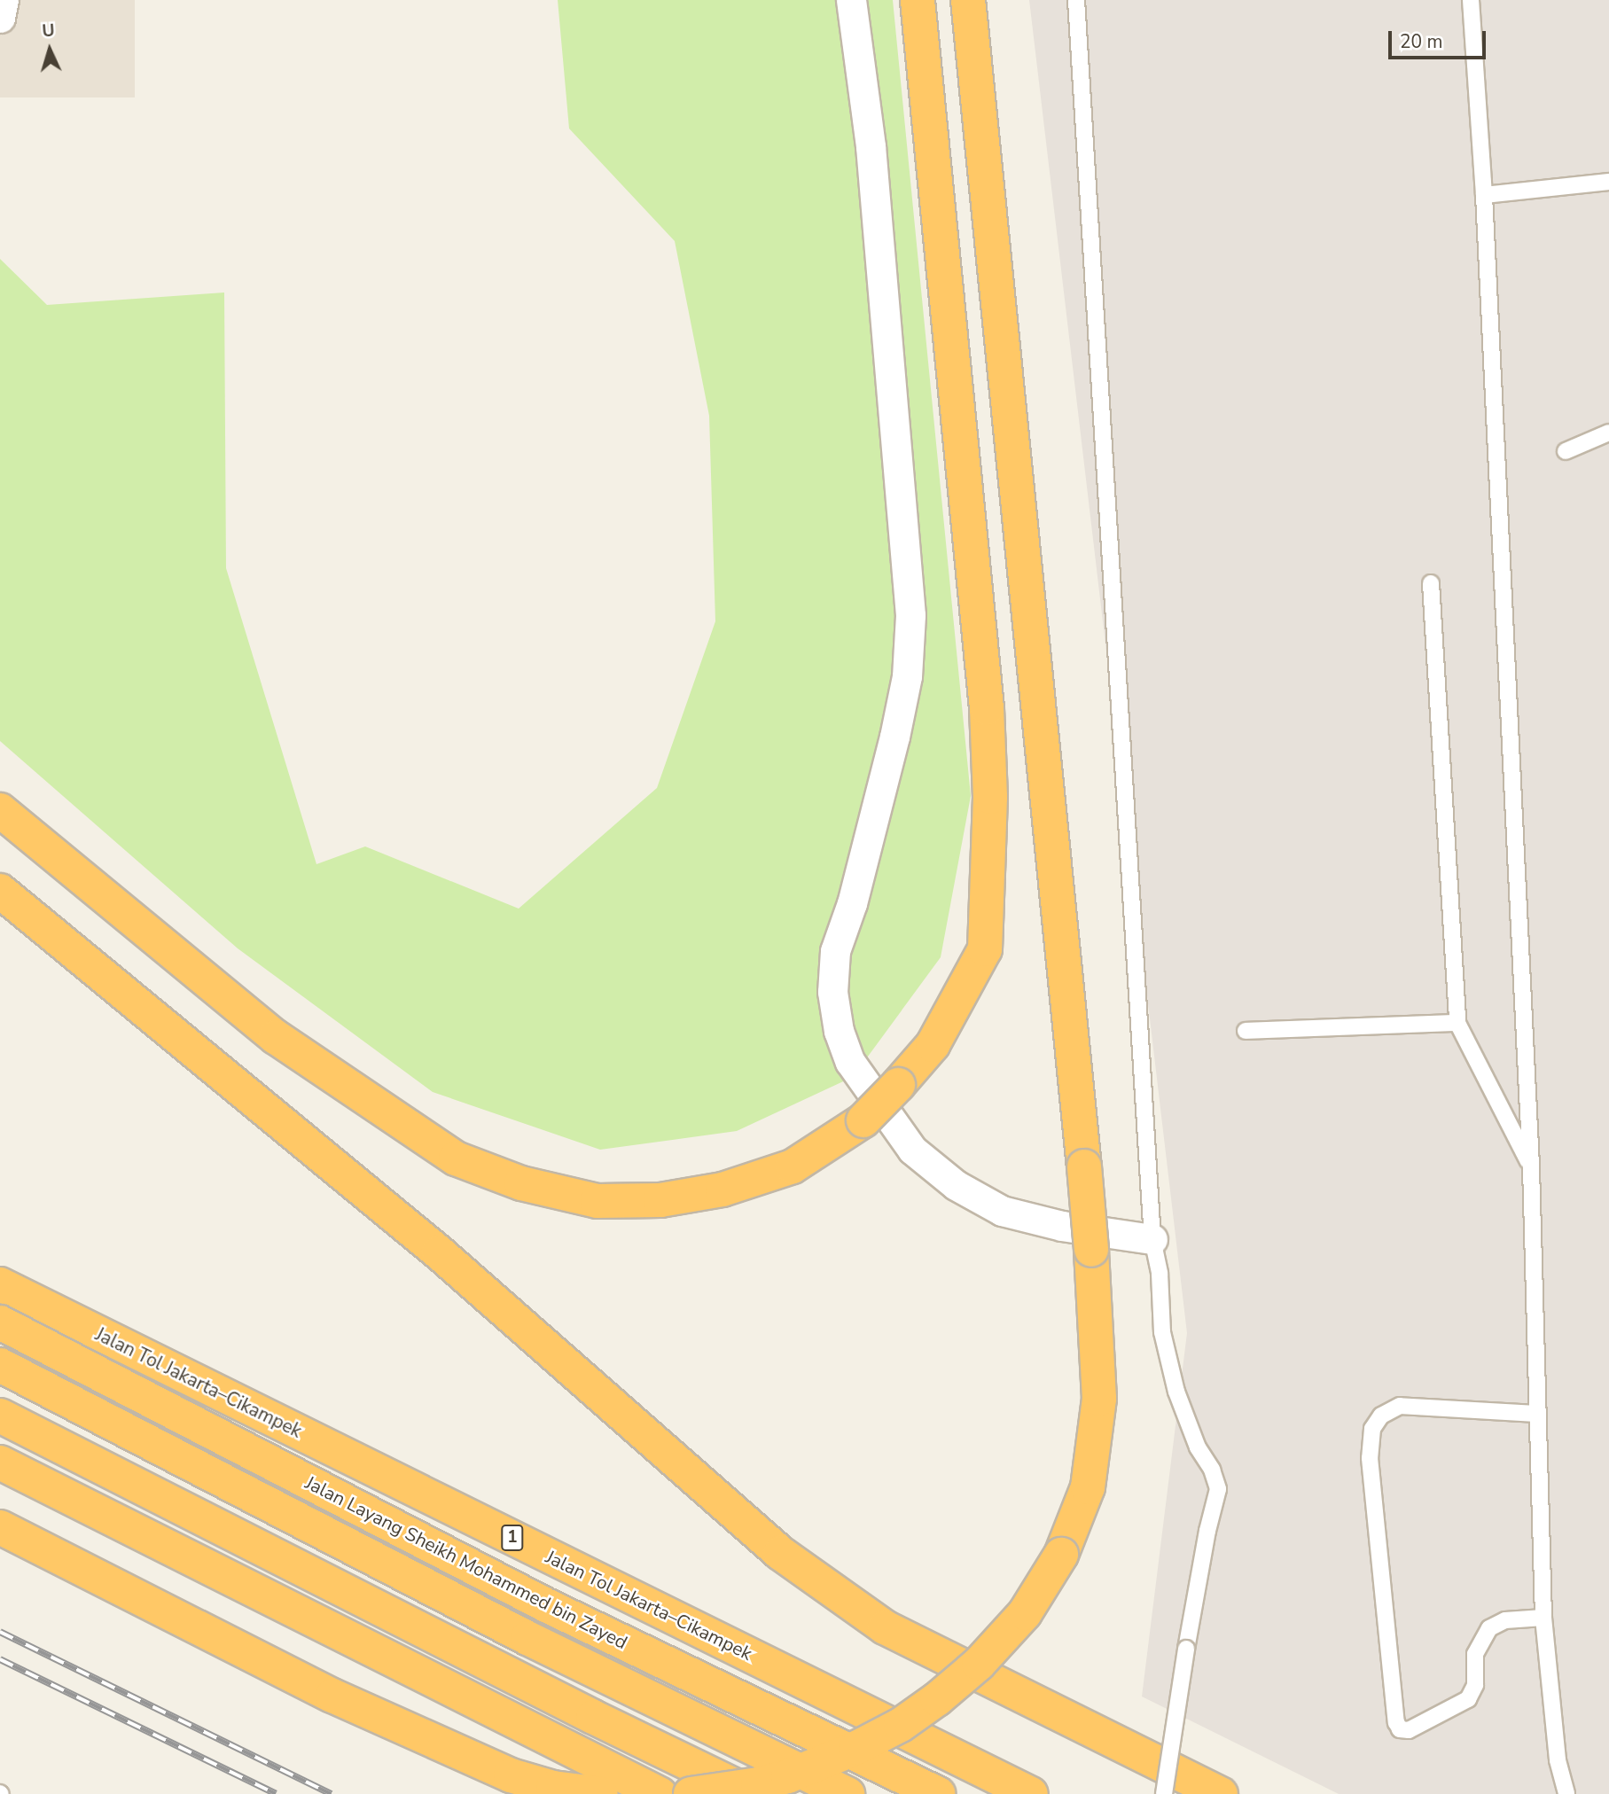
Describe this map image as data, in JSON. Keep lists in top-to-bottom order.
{
  "streets": {
    "highway": ["Jalan Tol Jakarta–Cikampek", "1", "Jalan Layang Sheikh Mohammed bin Zayed"]
  },
  "scale_bar": "20 m",
  "north": "top"
}
